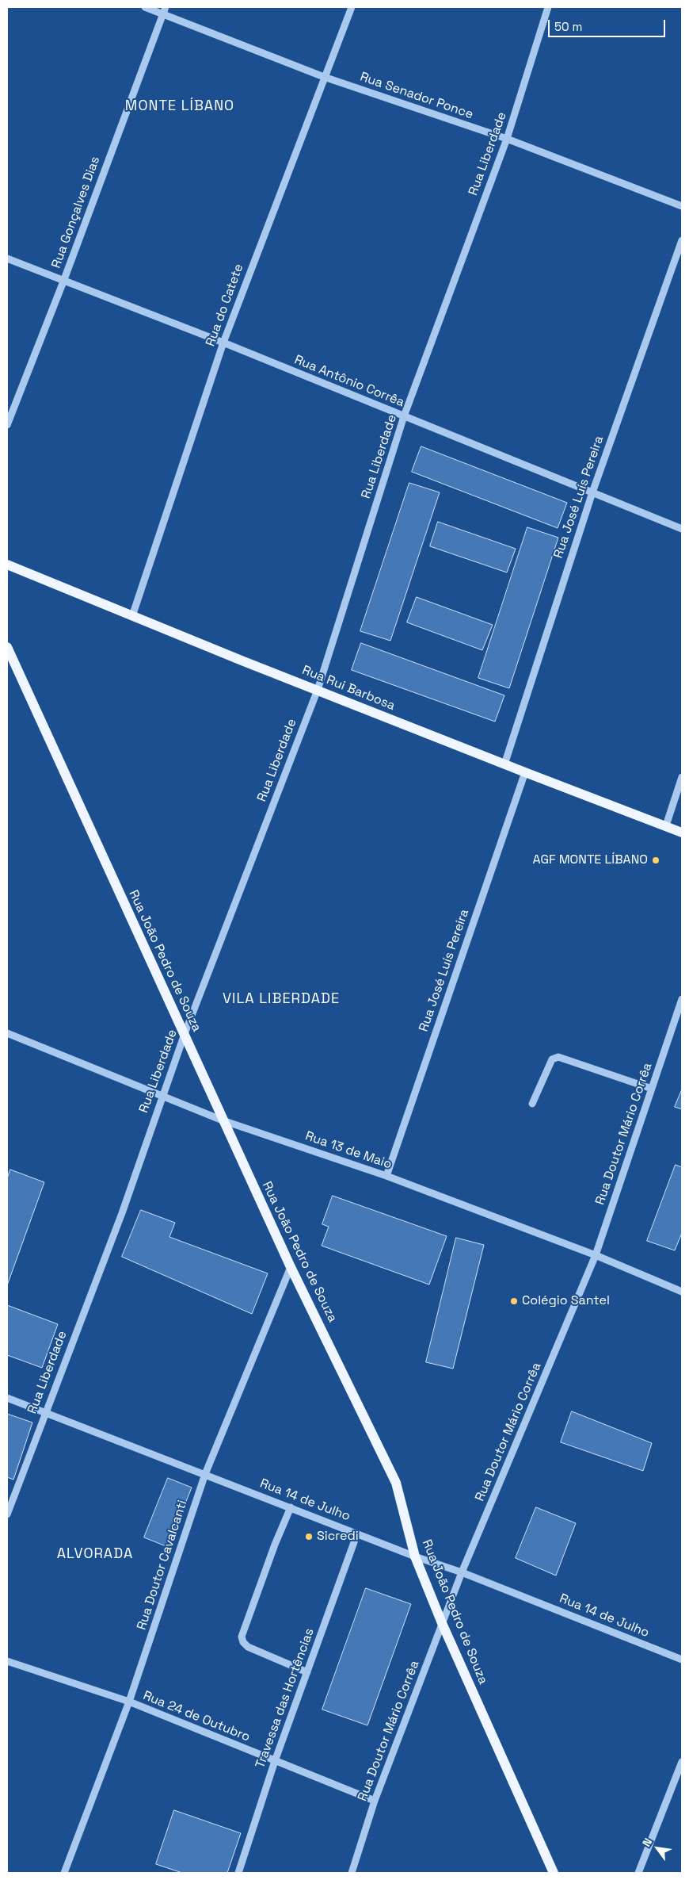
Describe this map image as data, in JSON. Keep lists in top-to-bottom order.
{
  "streets": {
    "main road": ["Rua Rui Barbosa", "Rua João Pedro de Souza"],
    "street": [
      "Rua Senador Ponce",
      "Rua Liberdade",
      "Rua Gonçalves Dias",
      "Rua do Catete",
      "Rua Antônio Corrêa",
      "Rua José Luís Pereira",
      "Rua Doutor Mário Corrêa",
      "Rua 13 de Maio",
      "Rua 14 de Julho",
      "Rua Doutor Cavalcanti",
      "Travessa das Hortências",
      "Rua 24 de Outubro"
    ]
  },
  "crossings": [
    ["Rua Senador Ponce", "Rua Liberdade"],
    ["Rua Senador Ponce", "Rua Gonçalves Dias"],
    ["Rua Senador Ponce", "Rua do Catete"],
    ["Rua Liberdade", "Rua Antônio Corrêa"],
    ["Rua Liberdade", "Rua Rui Barbosa"],
    ["Rua Liberdade", "Rua João Pedro de Souza"],
    ["Rua Liberdade", "Rua 13 de Maio"],
    ["Rua Liberdade", "Rua 14 de Julho"],
    ["Rua Gonçalves Dias", "Rua Antônio Corrêa"],
    ["Rua do Catete", "Rua Antônio Corrêa"],
    ["Rua do Catete", "Rua Rui Barbosa"],
    ["Rua Antônio Corrêa", "Rua José Luís Pereira"],
    ["Rua José Luís Pereira", "Rua Rui Barbosa"],
    ["Rua José Luís Pereira", "Rua 13 de Maio"],
    ["Rua João Pedro de Souza", "Rua Doutor Mário Corrêa"],
    ["Rua João Pedro de Souza", "Rua 13 de Maio"],
    ["Rua João Pedro de Souza", "Rua 14 de Julho"],
    ["Rua João Pedro de Souza", "Rua Doutor Cavalcanti"],
    ["Rua Doutor Mário Corrêa", "Rua 13 de Maio"],
    ["Rua Doutor Mário Corrêa", "Rua 14 de Julho"],
    ["Rua Doutor Mário Corrêa", "Rua 24 de Outubro"],
    ["Rua 14 de Julho", "Rua Doutor Cavalcanti"],
    ["Rua 14 de Julho", "Travessa das Hortências"],
    ["Rua Doutor Cavalcanti", "Rua 24 de Outubro"],
    ["Travessa das Hortências", "Rua 24 de Outubro"]
  ],
  "districts": ["MONTE LÍBANO", "VILA LIBERDADE", "ALVORADA"],
  "places": ["AGF MONTE LÍBANO", "Colégio Santel", "Sicredi"],
  "scale_bar": "50 m",
  "north": "top left"
}
